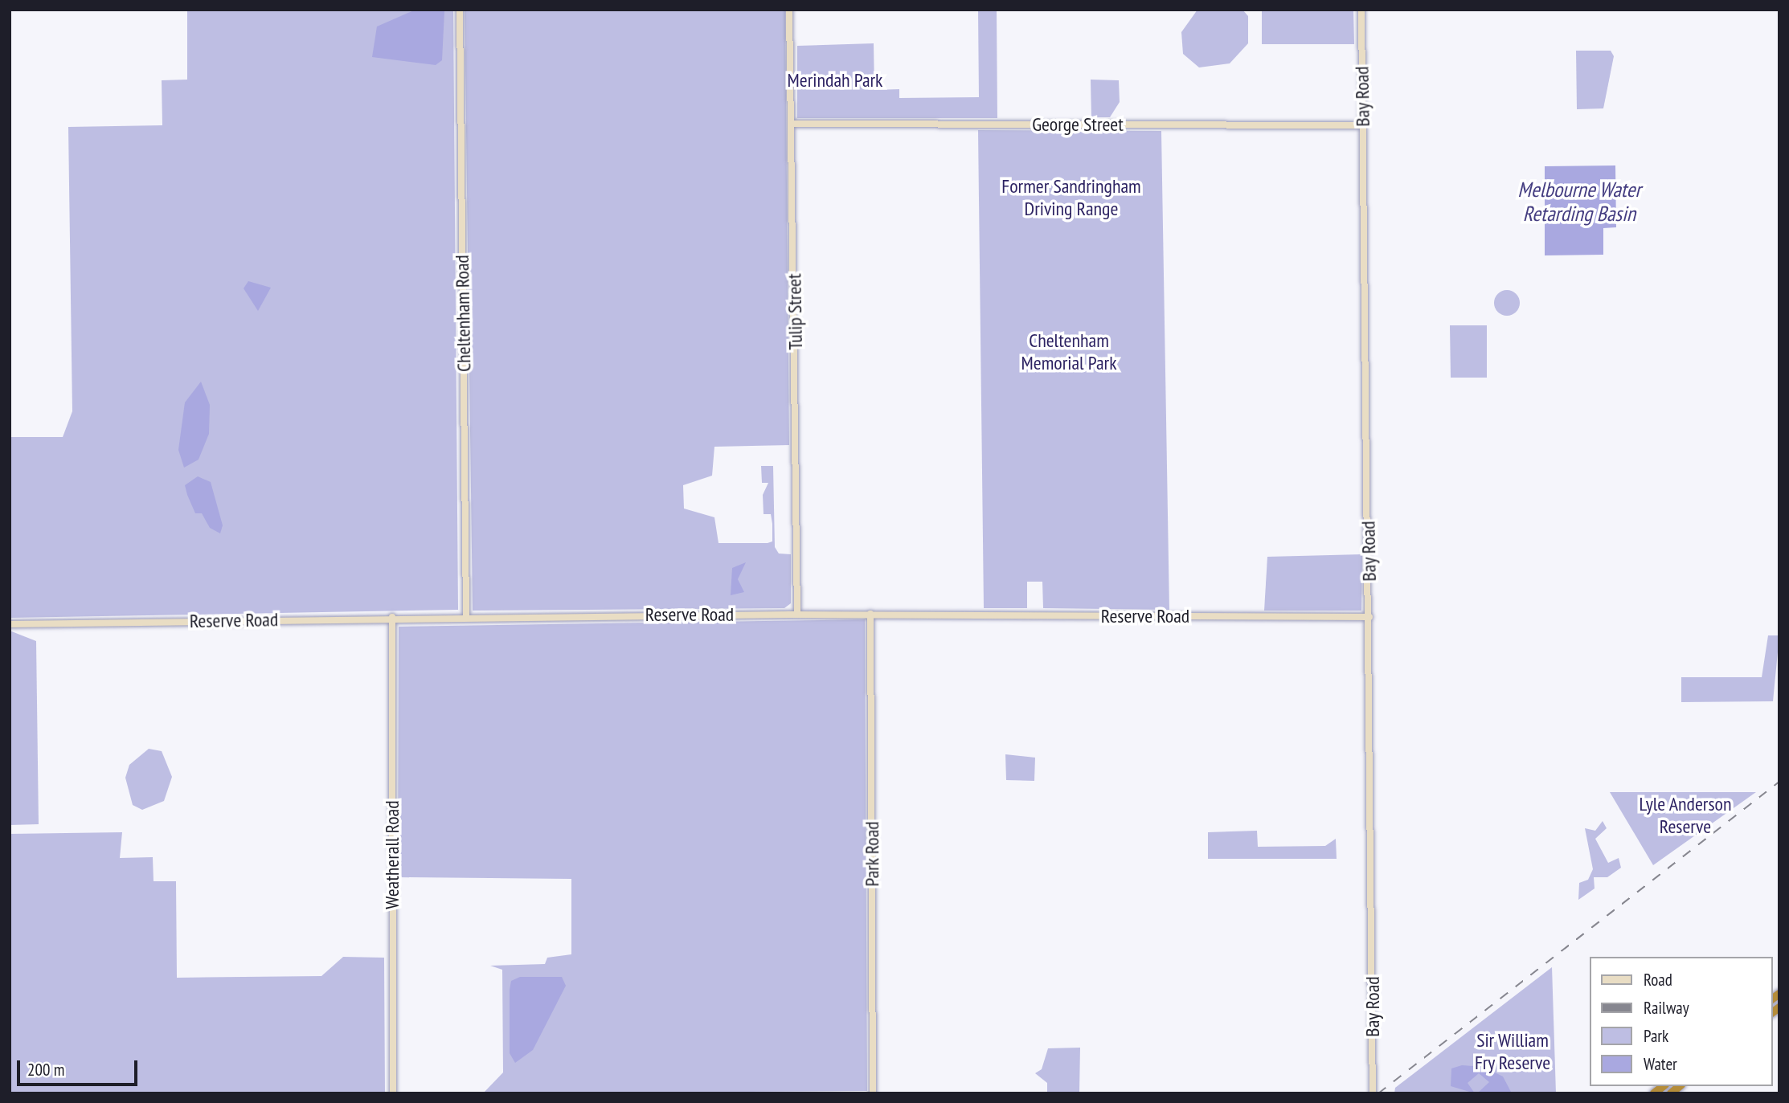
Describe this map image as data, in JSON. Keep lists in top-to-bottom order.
{
  "streets": {
    "street": [
      "Bay Road",
      "George Street",
      "Tulip Street",
      "Cheltenham Road",
      "Reserve Road",
      "Park Road",
      "Weatherall Road"
    ]
  },
  "crossings": [
    ["Bay Road", "George Street"],
    ["Bay Road", "Reserve Road"],
    ["George Street", "Tulip Street"],
    ["Tulip Street", "Reserve Road"],
    ["Cheltenham Road", "Reserve Road"],
    ["Reserve Road", "Park Road"],
    ["Reserve Road", "Weatherall Road"]
  ],
  "water": ["Melbourne Water Retarding Basin"],
  "parks": [
    "Merindah Park",
    "Former Sandringham Driving Range",
    "Cheltenham Memorial Park",
    "Lyle Anderson Reserve",
    "Sir William Fry Reserve"
  ],
  "legend": [
    "Road",
    "Railway",
    "Park",
    "Water"
  ],
  "scale_bar": "200 m"
}
